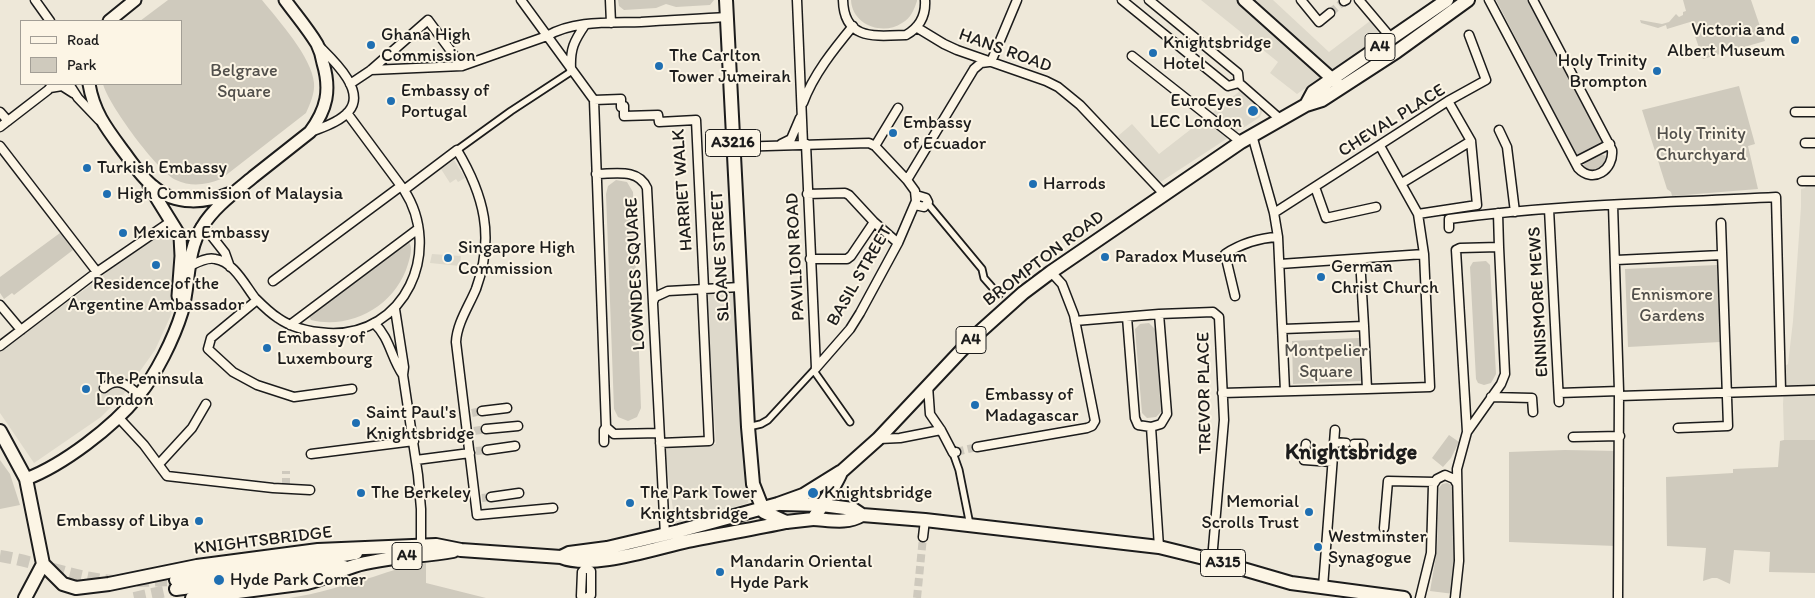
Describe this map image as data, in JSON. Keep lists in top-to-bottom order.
{
  "streets": {
    "main road": [
      "A4",
      "A3216",
      "SLOANE STREET",
      "BROMPTON ROAD",
      "KNIGHTSBRIDGE",
      "A315"
    ],
    "street": [
      "HANS ROAD",
      "CHEVAL PLACE",
      "HARRIET WALK",
      "PAVILION ROAD",
      "LOWNDES SQUARE",
      "BASIL STREET",
      "ENNISMORE MEWS",
      "TREVOR PLACE"
    ]
  },
  "crossings": [
    ["A4", "BROMPTON ROAD"],
    ["A4", "KNIGHTSBRIDGE"],
    ["HANS ROAD", "BROMPTON ROAD"],
    ["HARRIET WALK", "LOWNDES SQUARE"],
    ["SLOANE STREET", "BASIL STREET"],
    ["SLOANE STREET", "KNIGHTSBRIDGE"],
    ["PAVILION ROAD", "BASIL STREET"],
    ["BROMPTON ROAD", "KNIGHTSBRIDGE"],
    ["LOWNDES SQUARE", "KNIGHTSBRIDGE"],
    ["TREVOR PLACE", "KNIGHTSBRIDGE"]
  ],
  "districts": ["Knightsbridge"],
  "parks": [
    "Belgrave Square",
    "Holy Trinity Churchyard",
    "Ennismore Gardens",
    "Montpelier Square"
  ],
  "places": [
    "Victoria and Albert Museum",
    "Ghana High Commission",
    "Knightsbridge Hotel",
    "The Carlton Tower Jumeirah",
    "Holy Trinity Brompton",
    "Embassy of Portugal",
    "EuroEyes LEC London",
    "Embassy of Ecuador",
    "Turkish Embassy",
    "Harrods",
    "High Commission of Malaysia",
    "Mexican Embassy",
    "Paradox Museum",
    "Singapore High Commission",
    "Residence of the Argentine Ambassador",
    "German Christ Church",
    "Embassy of Luxembourg",
    "The Peninsula London",
    "Embassy of Madagascar",
    "Saint Paul's Knightsbridge",
    "The Berkeley",
    "Knightsbridge",
    "The Park Tower Knightsbridge",
    "Memorial Scrolls Trust",
    "Embassy of Libya",
    "Westminster Synagogue",
    "Mandarin Oriental Hyde Park",
    "Hyde Park Corner"
  ],
  "legend": ["Road", "Park"]
}
